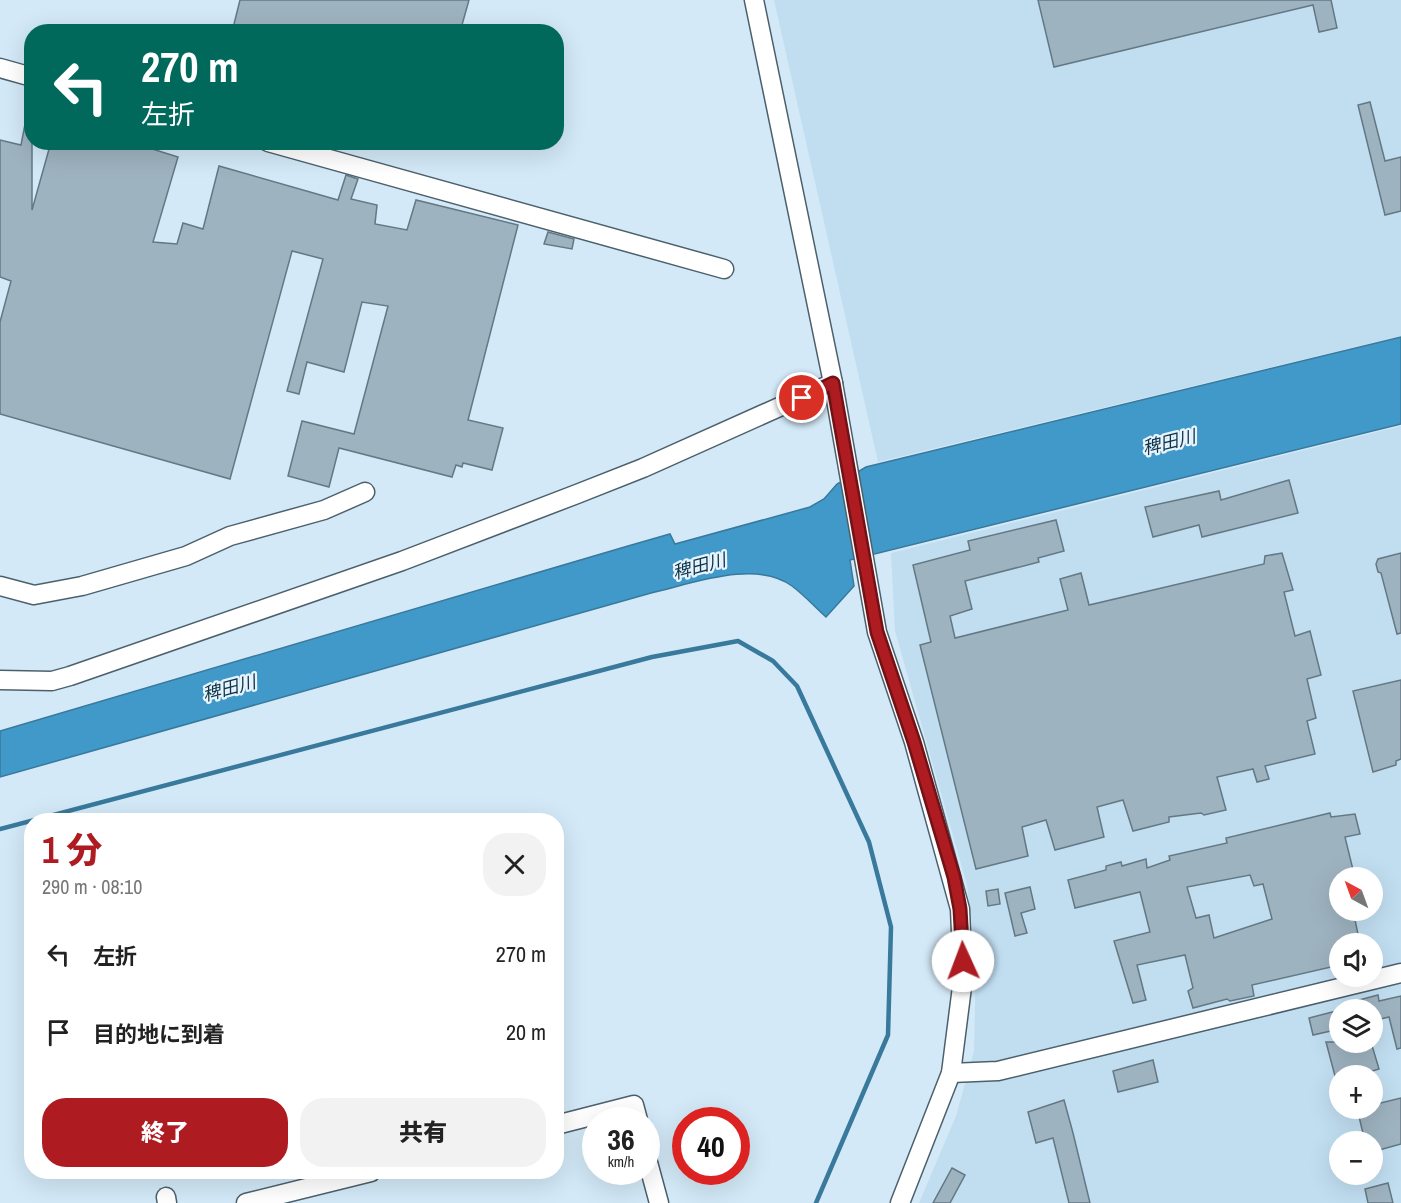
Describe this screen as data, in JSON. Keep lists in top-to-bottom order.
{
  "water": ["稗田川"],
  "north": "top left",
  "page": {
    "turn": ["270 m", "左折"],
    "heading": ["1 分", "290 m · 08:10"],
    "map_buttons": ["+", "−"],
    "list": [
      {
        "name": "左折",
        "value": "270 m"
      },
      {
        "name": "目的地に到着",
        "value": "20 m"
      }
    ],
    "buttons": ["終了", "共有"],
    "speed": "36 km/h",
    "limit": "40"
  }
}
